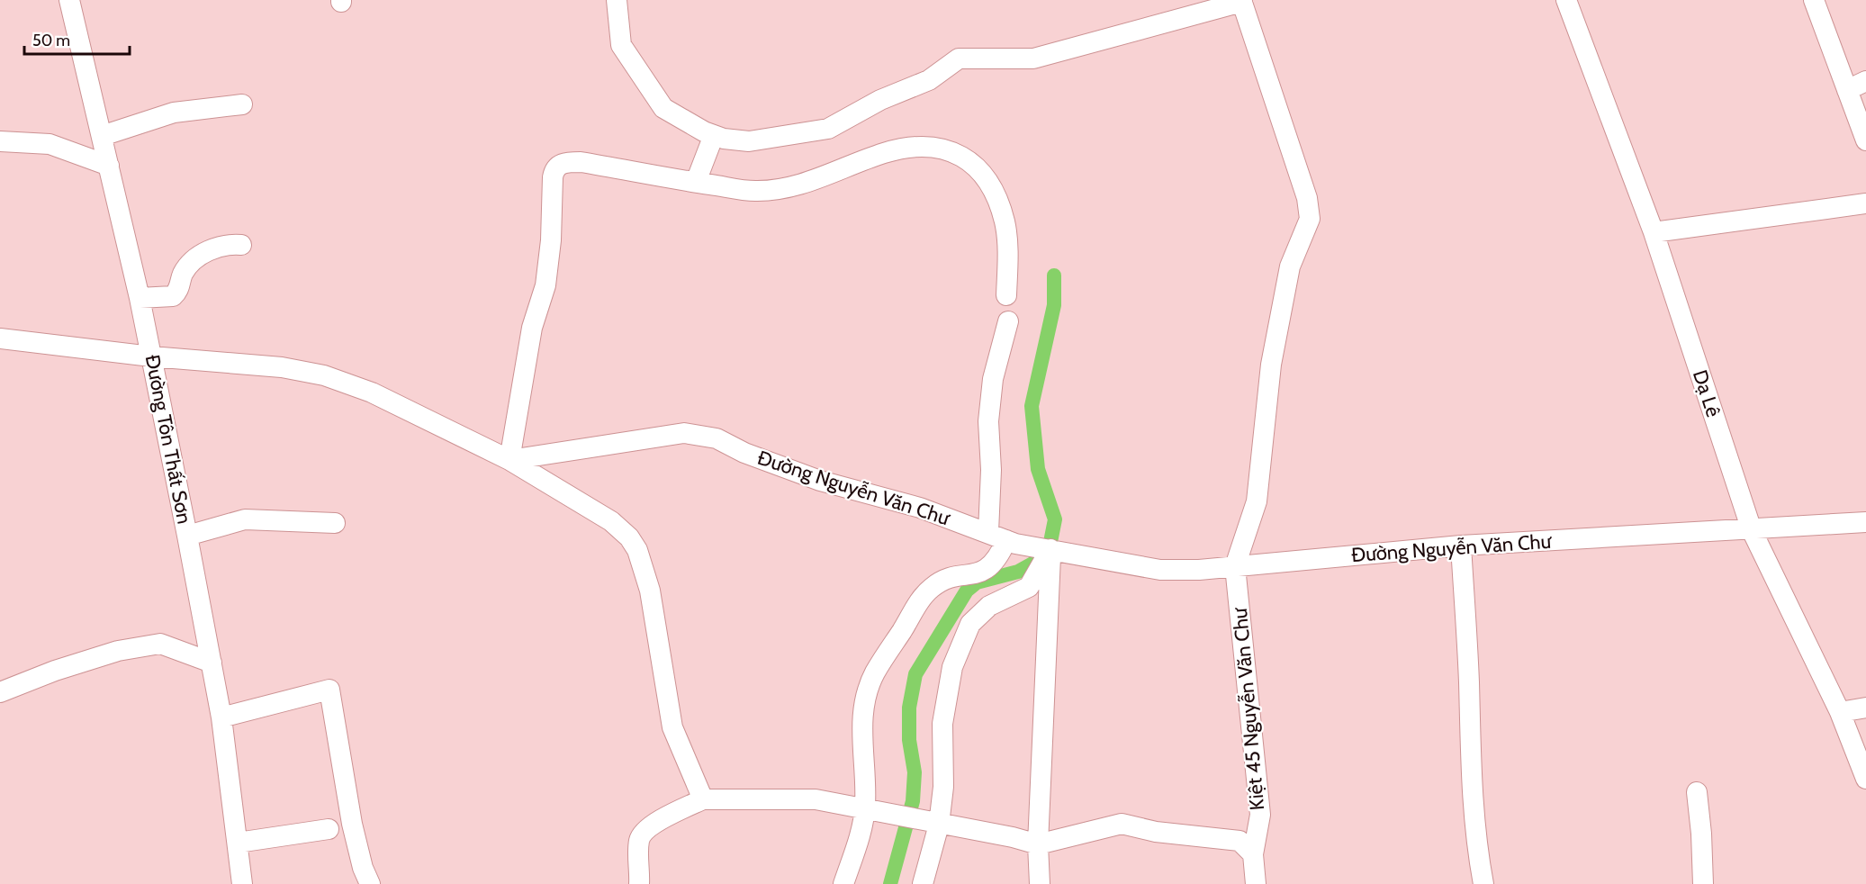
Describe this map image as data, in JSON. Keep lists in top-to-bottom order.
{
  "streets": {
    "street": [
      "Dạ Lê",
      "Đường Tôn Thất Sơn",
      "Đường Nguyễn Văn Chư",
      "Kiệt 45 Nguyễn Văn Chư"
    ]
  },
  "crossings": [
    ["Dạ Lê", "Đường Nguyễn Văn Chư"],
    ["Đường Nguyễn Văn Chư", "Kiệt 45 Nguyễn Văn Chư"]
  ],
  "scale_bar": "50 m"
}
